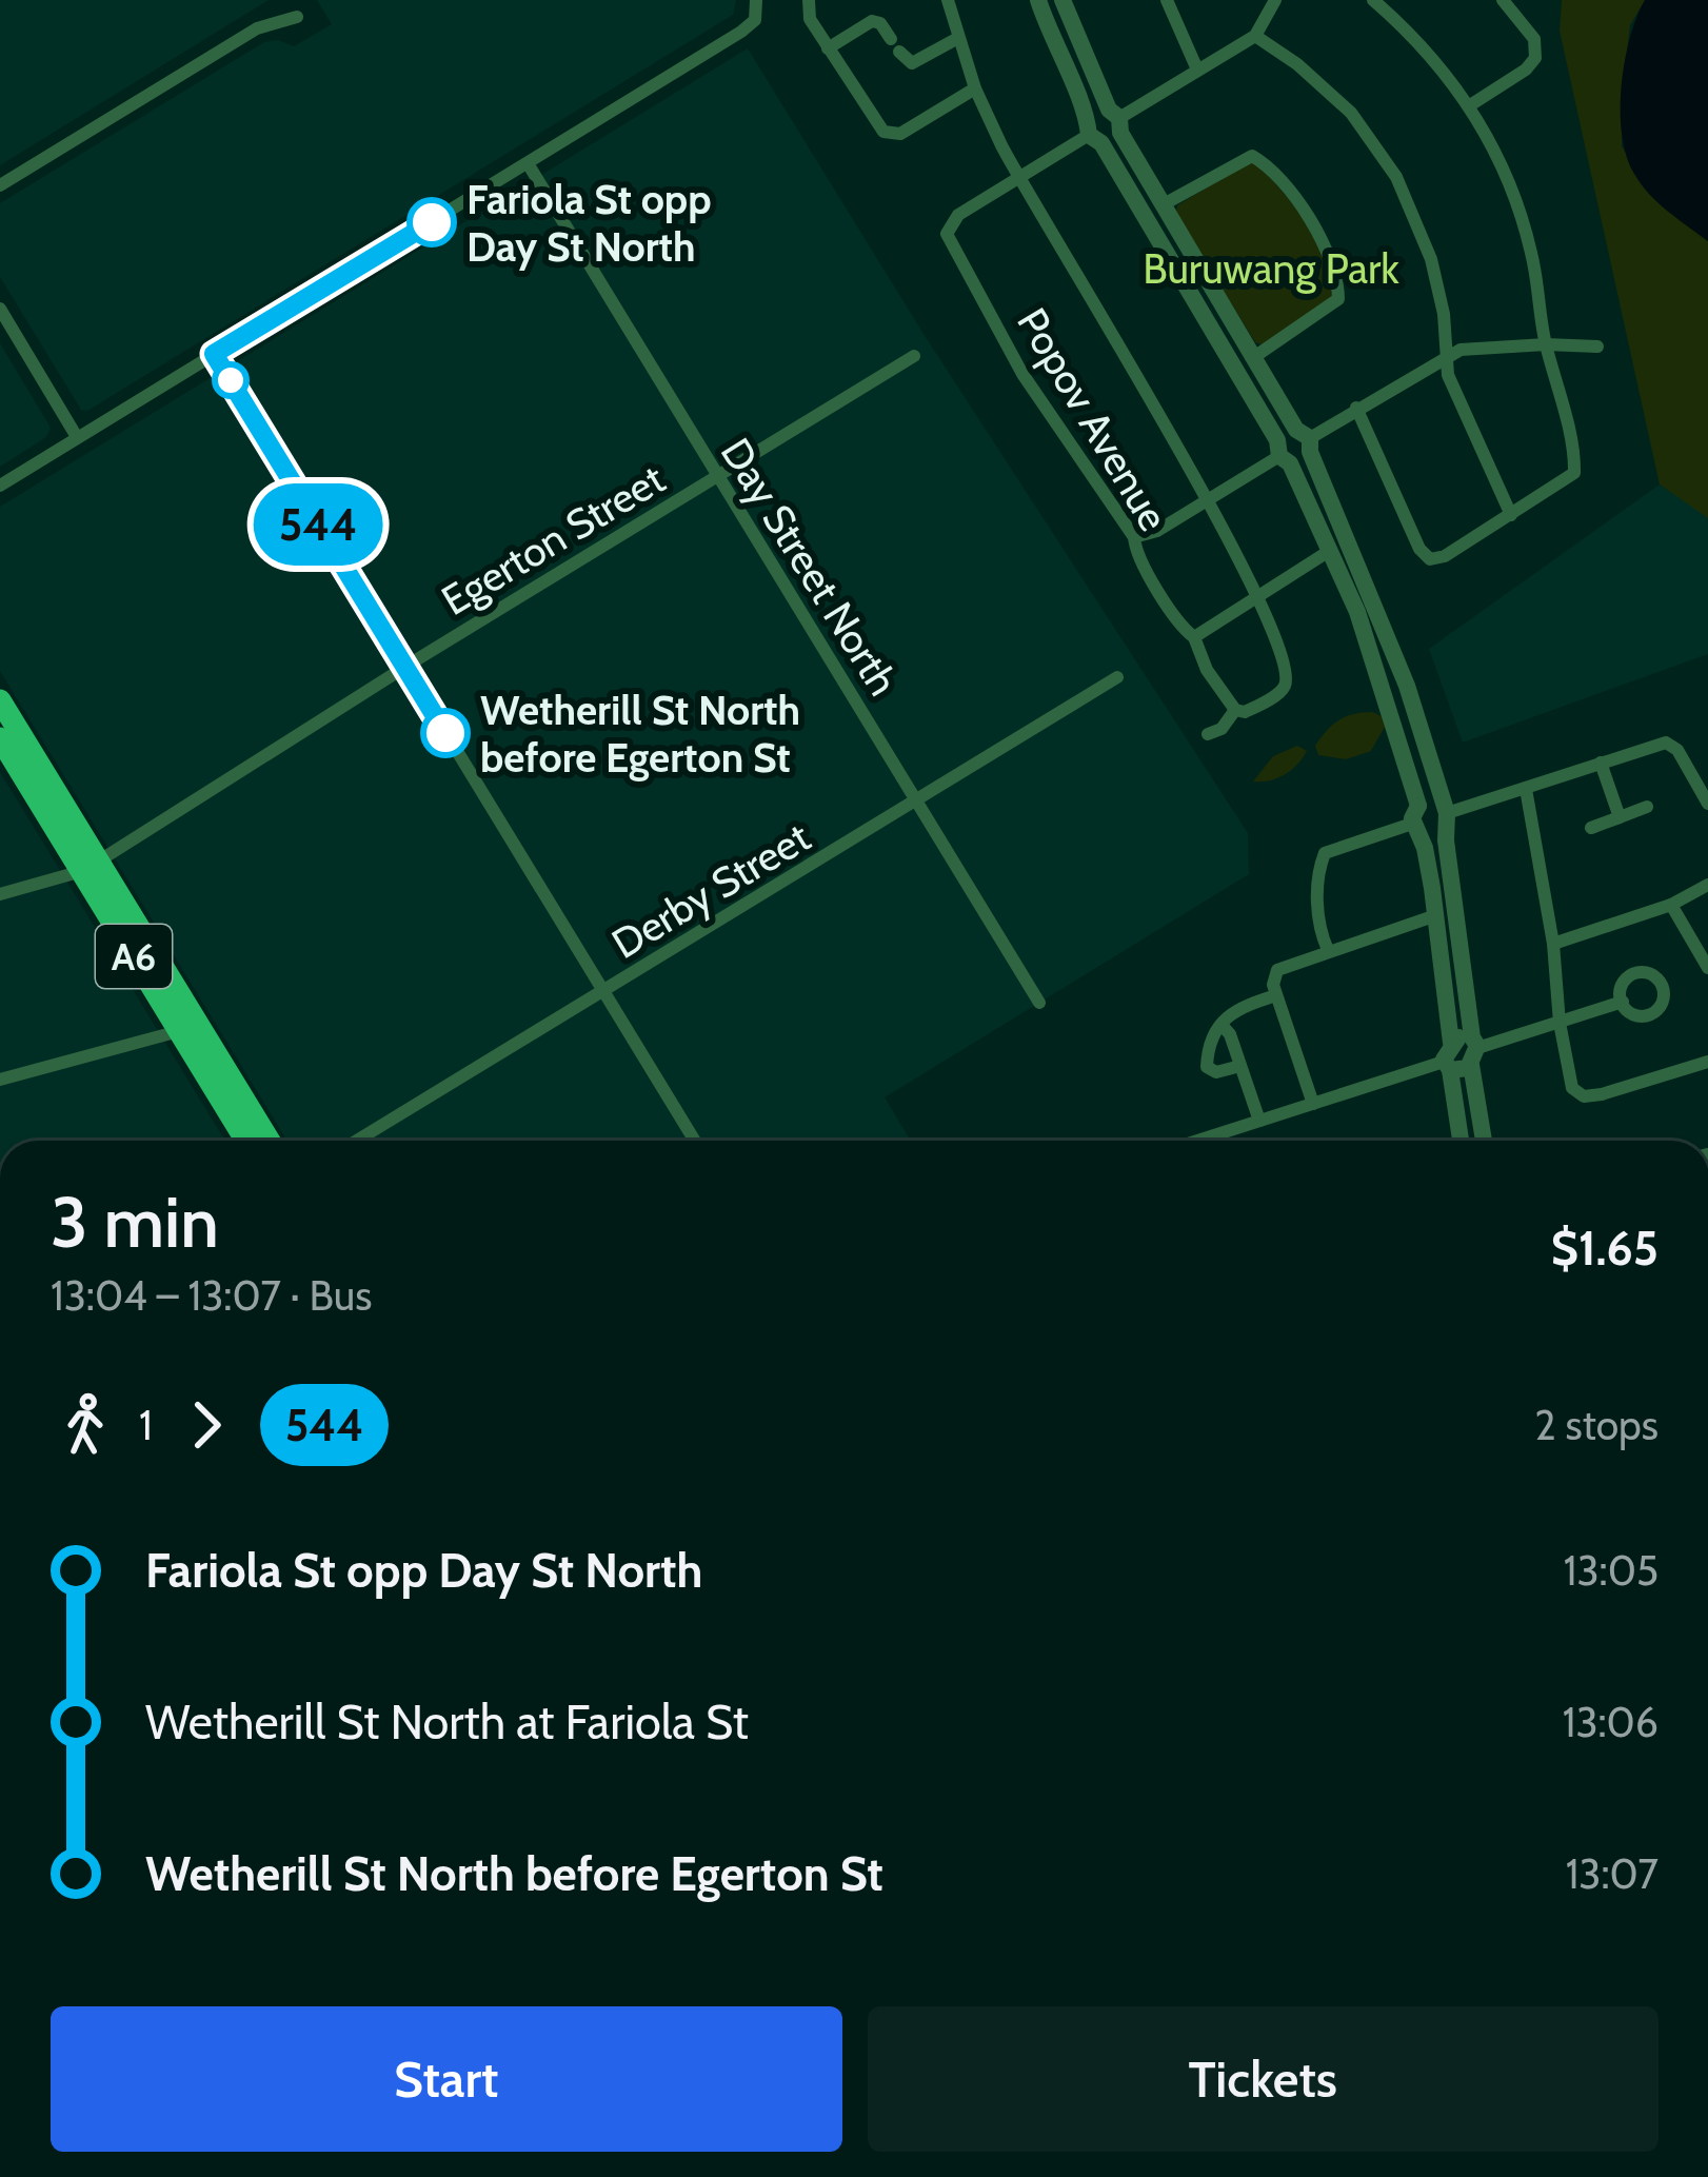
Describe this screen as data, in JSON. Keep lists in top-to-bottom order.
{
  "streets": {
    "highway": ["A6"],
    "street": [
      "Popov Avenue",
      "Egerton Street",
      "Day Street North",
      "Derby Street"
    ]
  },
  "crossings": [
    ["Egerton Street", "Day Street North"],
    ["Egerton Street", "A6"],
    ["Day Street North", "Derby Street"]
  ],
  "parks": ["Buruwang Park"],
  "places": ["Fariola St opp Day St North", "Wetherill St North before Egerton St"],
  "lines": ["bus line 544"],
  "page": {
    "on_map": "544",
    "heading": ["3 min", "13:04 – 13:07 · Bus", "$1.65"],
    "legs": ["1", "544", "2 stops"],
    "list": [
      {
        "name": "Fariola St opp Day St North",
        "value": "13:05"
      },
      {
        "name": "Wetherill St North at Fariola St",
        "value": "13:06"
      },
      {
        "name": "Wetherill St North before Egerton St",
        "value": "13:07"
      }
    ],
    "buttons": ["Start", "Tickets"]
  }
}
